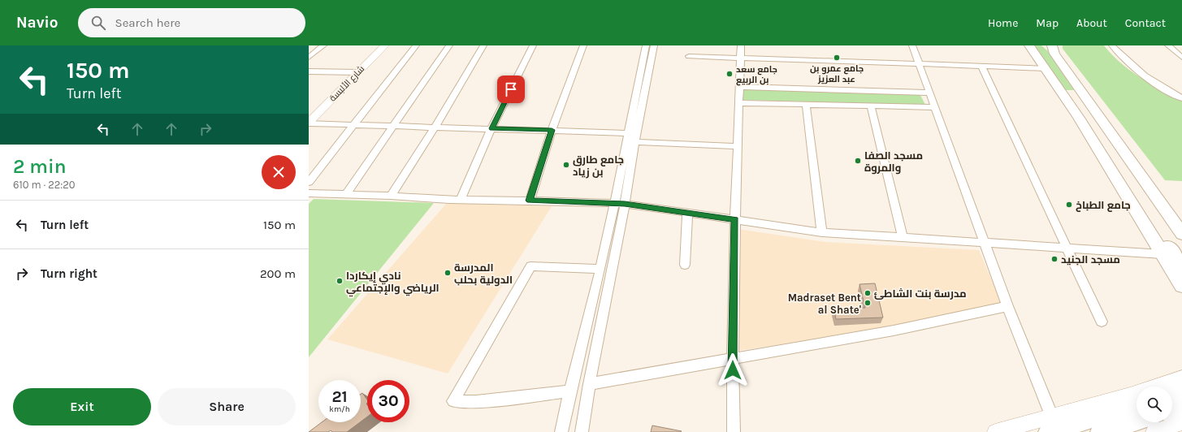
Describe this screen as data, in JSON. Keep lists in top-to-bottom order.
{
  "streets": {
    "main road": ["شارع الألبسة"]
  },
  "places": [
    "جامع عمرو بن عبد العزيز",
    "جامع سعد بن الربيع",
    "مسجد الصفا والمروة",
    "جامع طارق بن زياد",
    "جامع الطباخ",
    "مسجد الجنيد",
    "المدرسة الدولية بحلب",
    "نادي إيكاردا الرياضي والإجتماعي",
    "مدرسة بنت الشاطئ",
    "Madraset Bent al Shate'"
  ],
  "page": {
    "header": "Navio",
    "search": "Search here",
    "nav": [
      "Home",
      "Map",
      "About",
      "Contact"
    ],
    "turn": ["150 m", "Turn left"],
    "heading": ["2 min", "610 m · 22:20"],
    "list": [
      {
        "name": "Turn left",
        "value": "150 m"
      },
      {
        "name": "Turn right",
        "value": "200 m"
      }
    ],
    "speed": "21 km/h",
    "limit": "30",
    "buttons": ["Exit", "Share"]
  }
}
